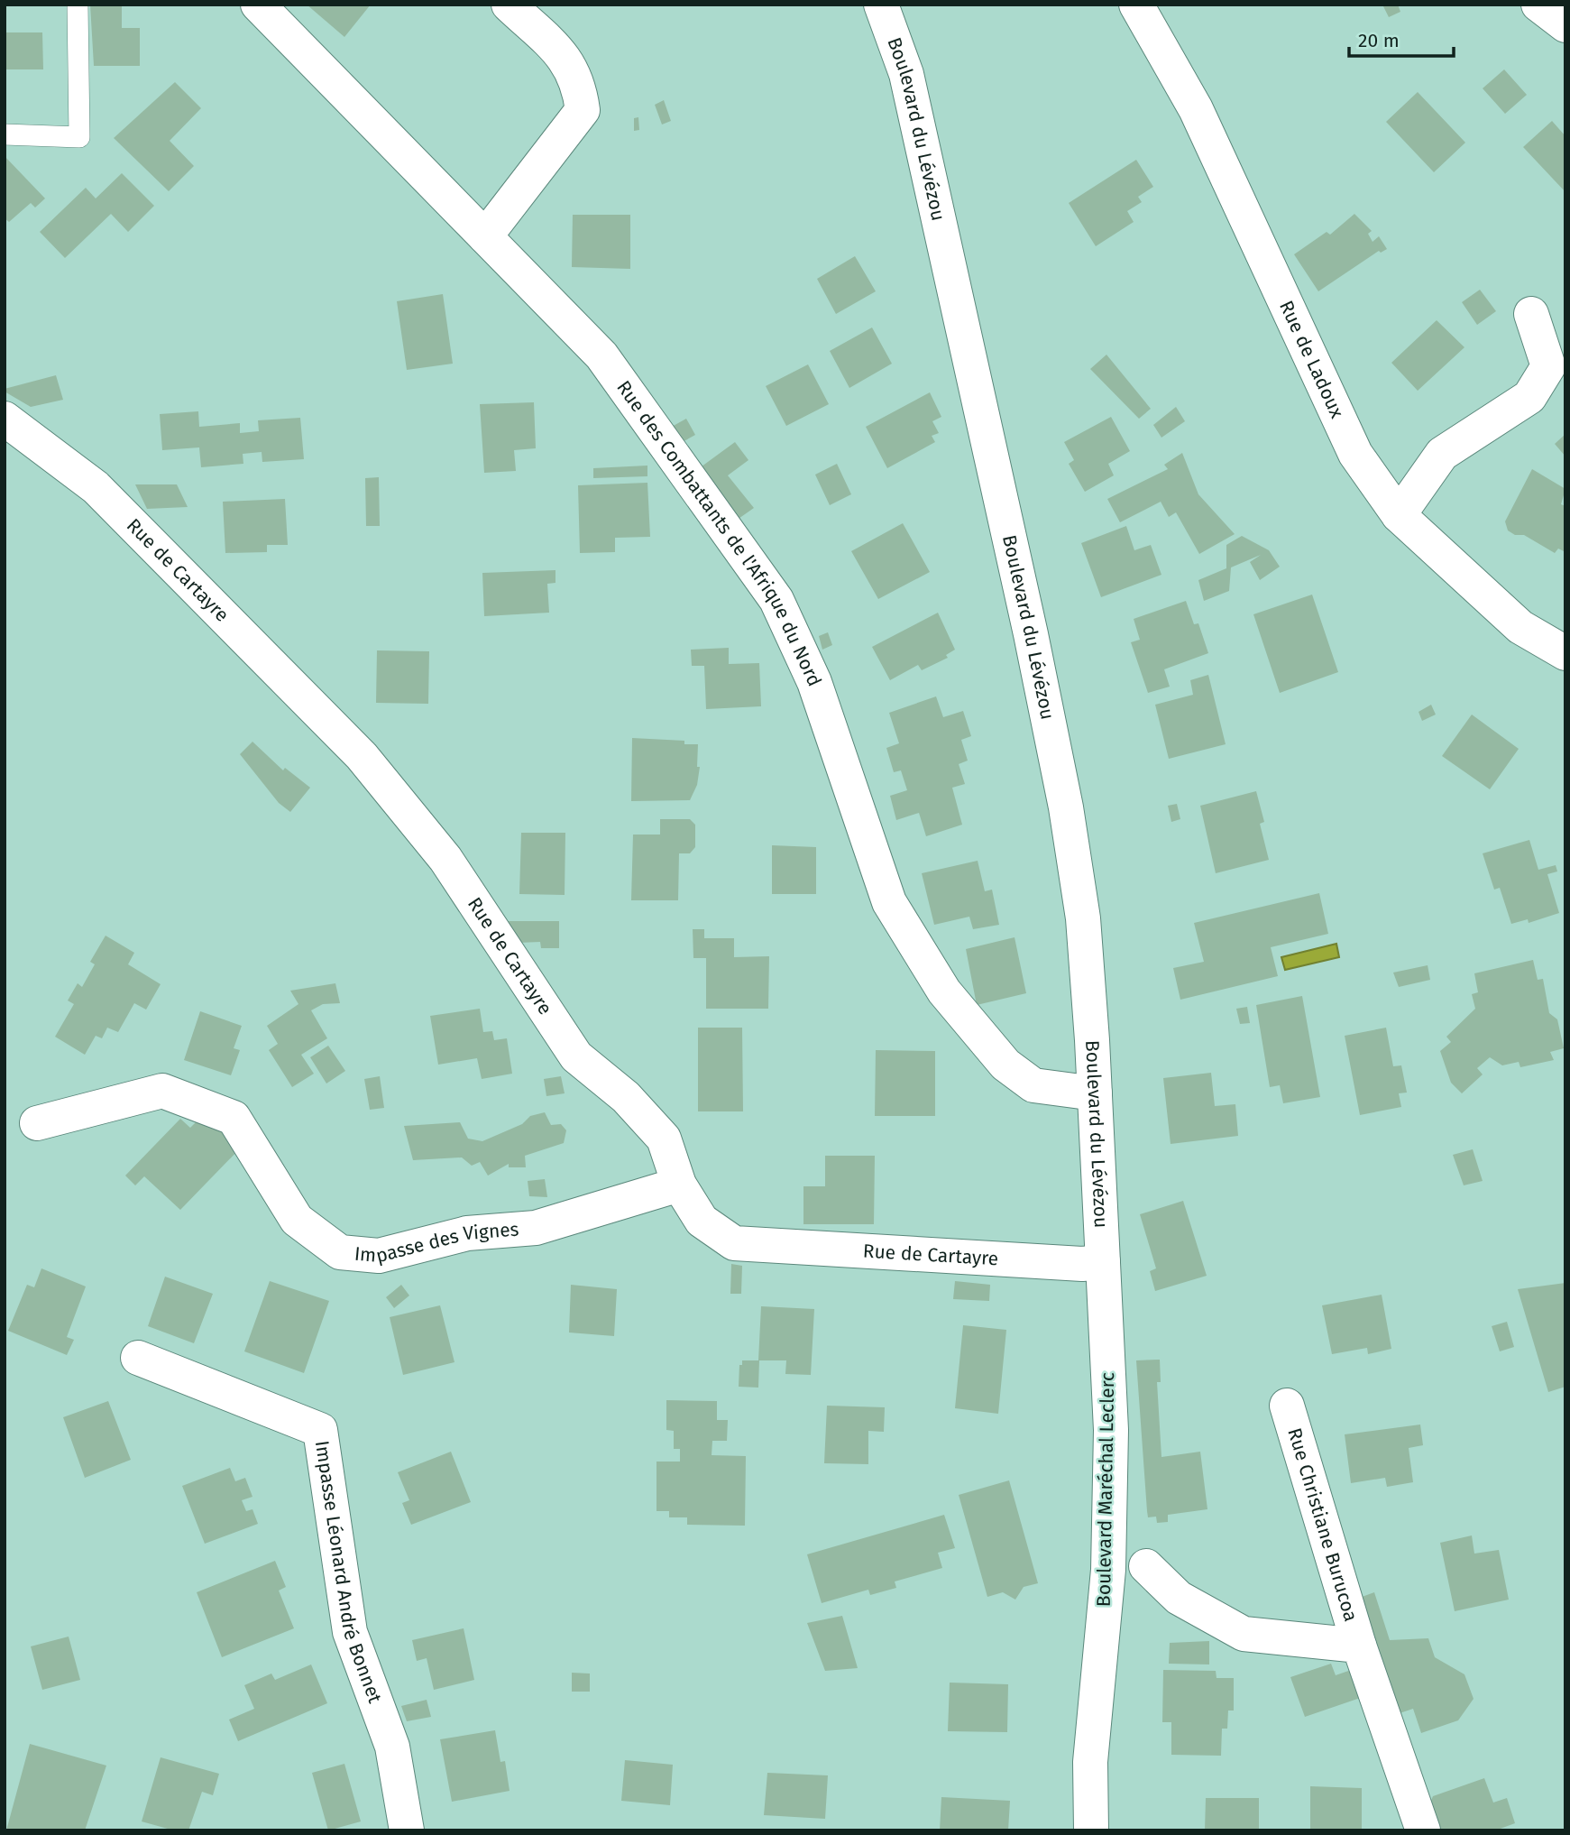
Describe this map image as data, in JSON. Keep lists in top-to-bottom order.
{
  "streets": {
    "street": [
      "Boulevard du Lévézou",
      "Rue de Ladoux",
      "Rue des Combattants de l'Afrique du Nord",
      "Rue de Cartayre",
      "Impasse des Vignes",
      "Boulevard Maréchal Leclerc",
      "Rue Christiane Burucoa",
      "Impasse Léonard André Bonnet"
    ]
  },
  "crossings": [
    ["Boulevard du Lévézou", "Rue des Combattants de l'Afrique du Nord"],
    ["Boulevard du Lévézou", "Rue de Cartayre"],
    ["Boulevard du Lévézou", "Boulevard Maréchal Leclerc"],
    ["Rue de Cartayre", "Impasse des Vignes"],
    ["Rue de Cartayre", "Boulevard Maréchal Leclerc"]
  ],
  "scale_bar": "20 m"
}
